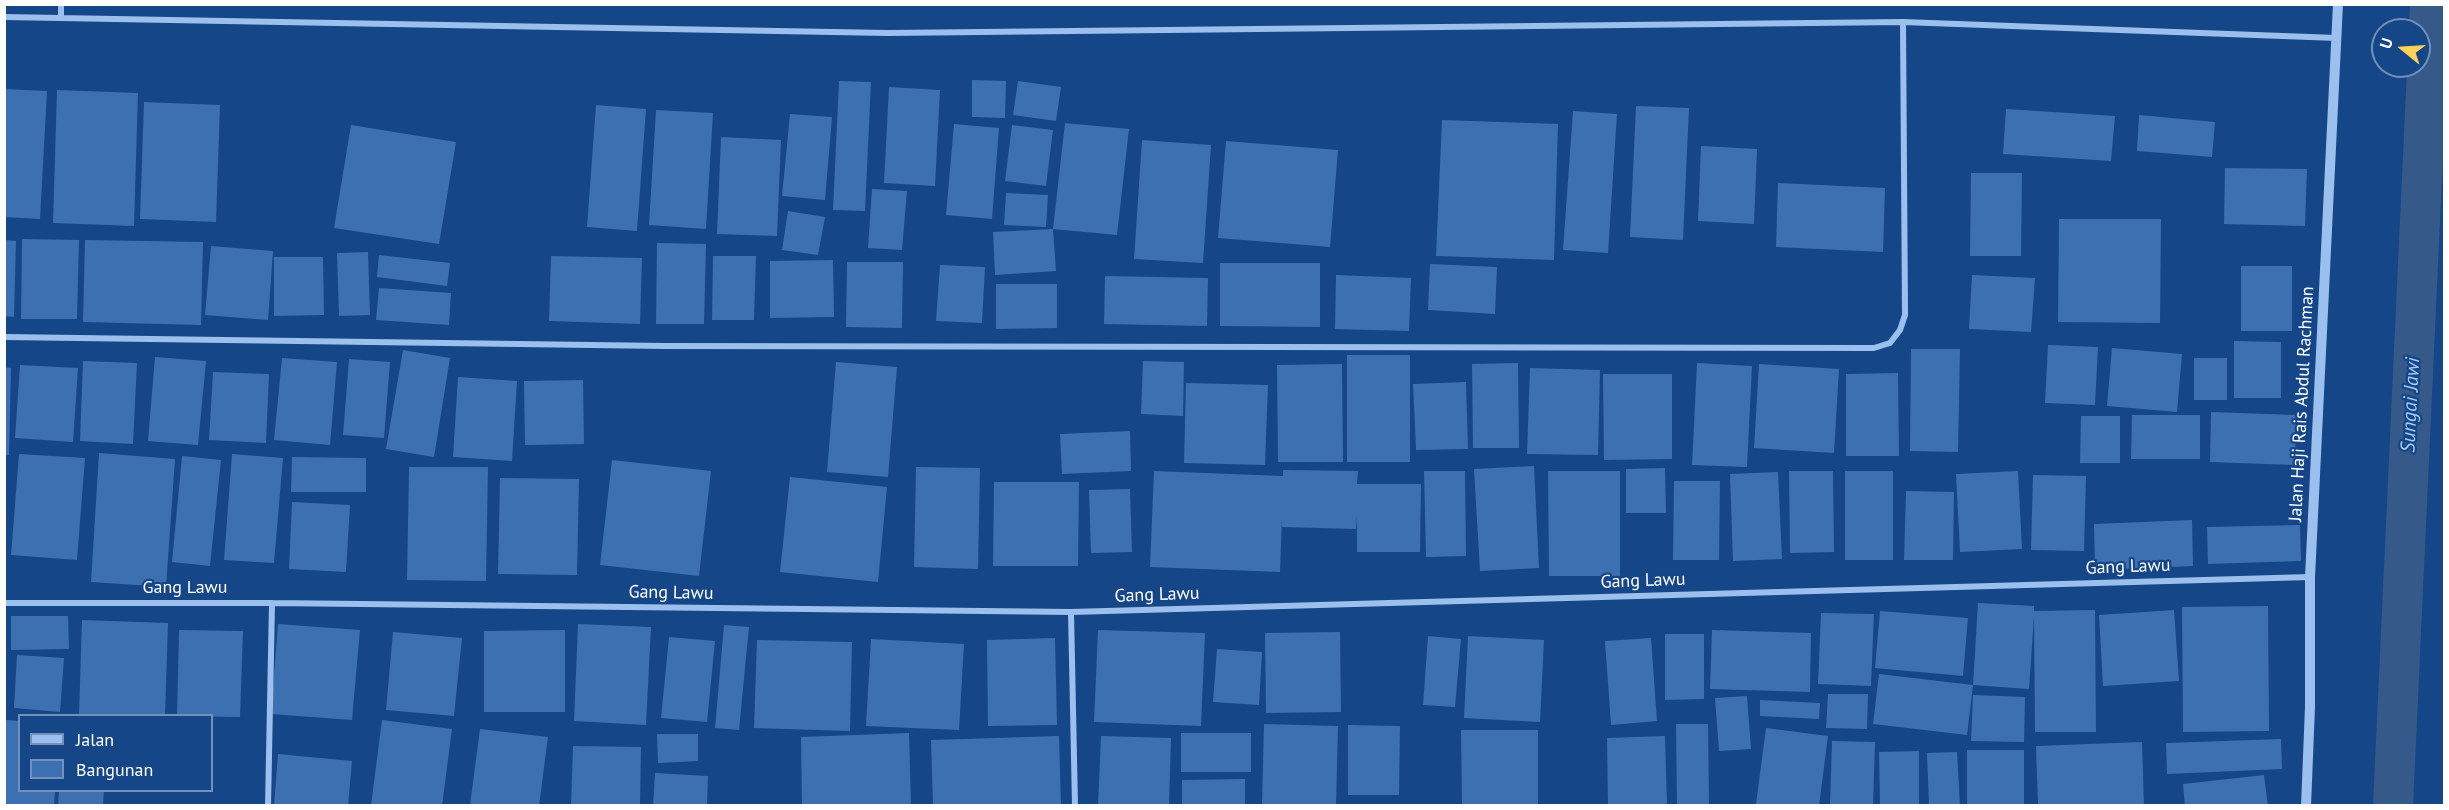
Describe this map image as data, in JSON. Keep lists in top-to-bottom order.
{
  "streets": {
    "street": ["Jalan Haji Rais Abdul Rachman", "Gang Lawu"]
  },
  "crossings": [
    ["Jalan Haji Rais Abdul Rachman", "Gang Lawu"]
  ],
  "water": ["Sungai Jawi"],
  "legend": ["Jalan", "Bangunan"],
  "north": "left"
}
